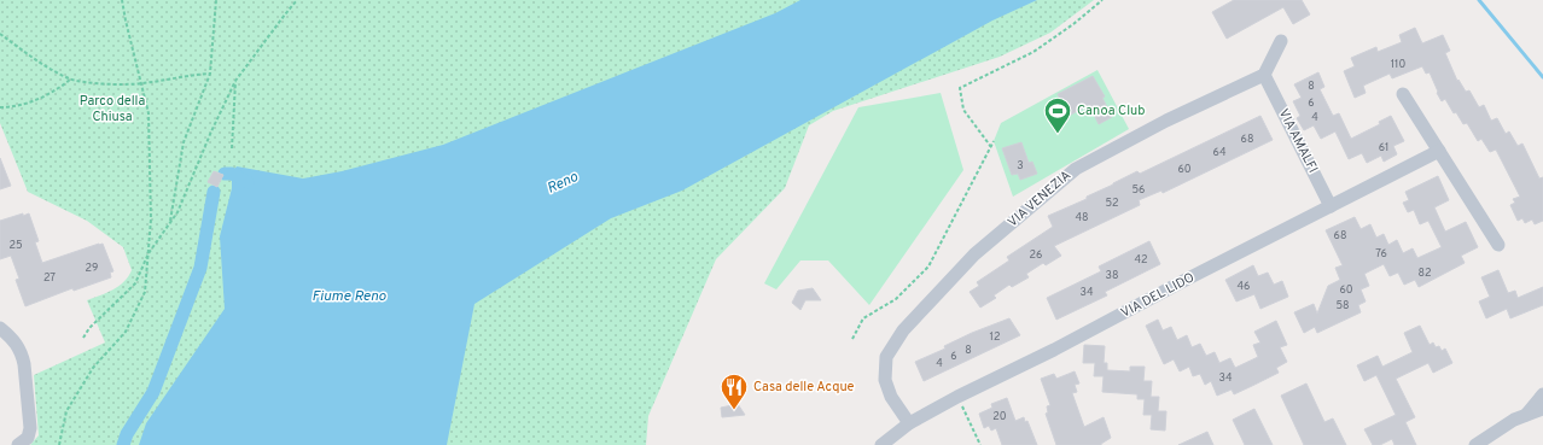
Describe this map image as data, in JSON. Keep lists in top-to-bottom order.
{
  "streets": {
    "street": ["VIA AMALFI", "VIA VENEZIA", "VIA DEL LIDO"]
  },
  "crossings": [
    ["VIA AMALFI", "VIA VENEZIA"],
    ["VIA AMALFI", "VIA DEL LIDO"],
    ["VIA VENEZIA", "VIA DEL LIDO"]
  ],
  "water": ["Reno", "Fiume Reno"],
  "parks": ["Parco della Chiusa"],
  "places": {
    "sports": ["Canoa Club"],
    "restaurant": ["Casa delle Acque"]
  },
  "house_numbers": [
    "110",
    "8",
    "6",
    "4",
    "68",
    "61",
    "64",
    "3",
    "60",
    "56",
    "52",
    "48",
    "68",
    "25",
    "76",
    "26",
    "42",
    "29",
    "82",
    "38",
    "27",
    "46",
    "60",
    "34",
    "58",
    "12",
    "8",
    "6",
    "4",
    "34",
    "20"
  ]
}
